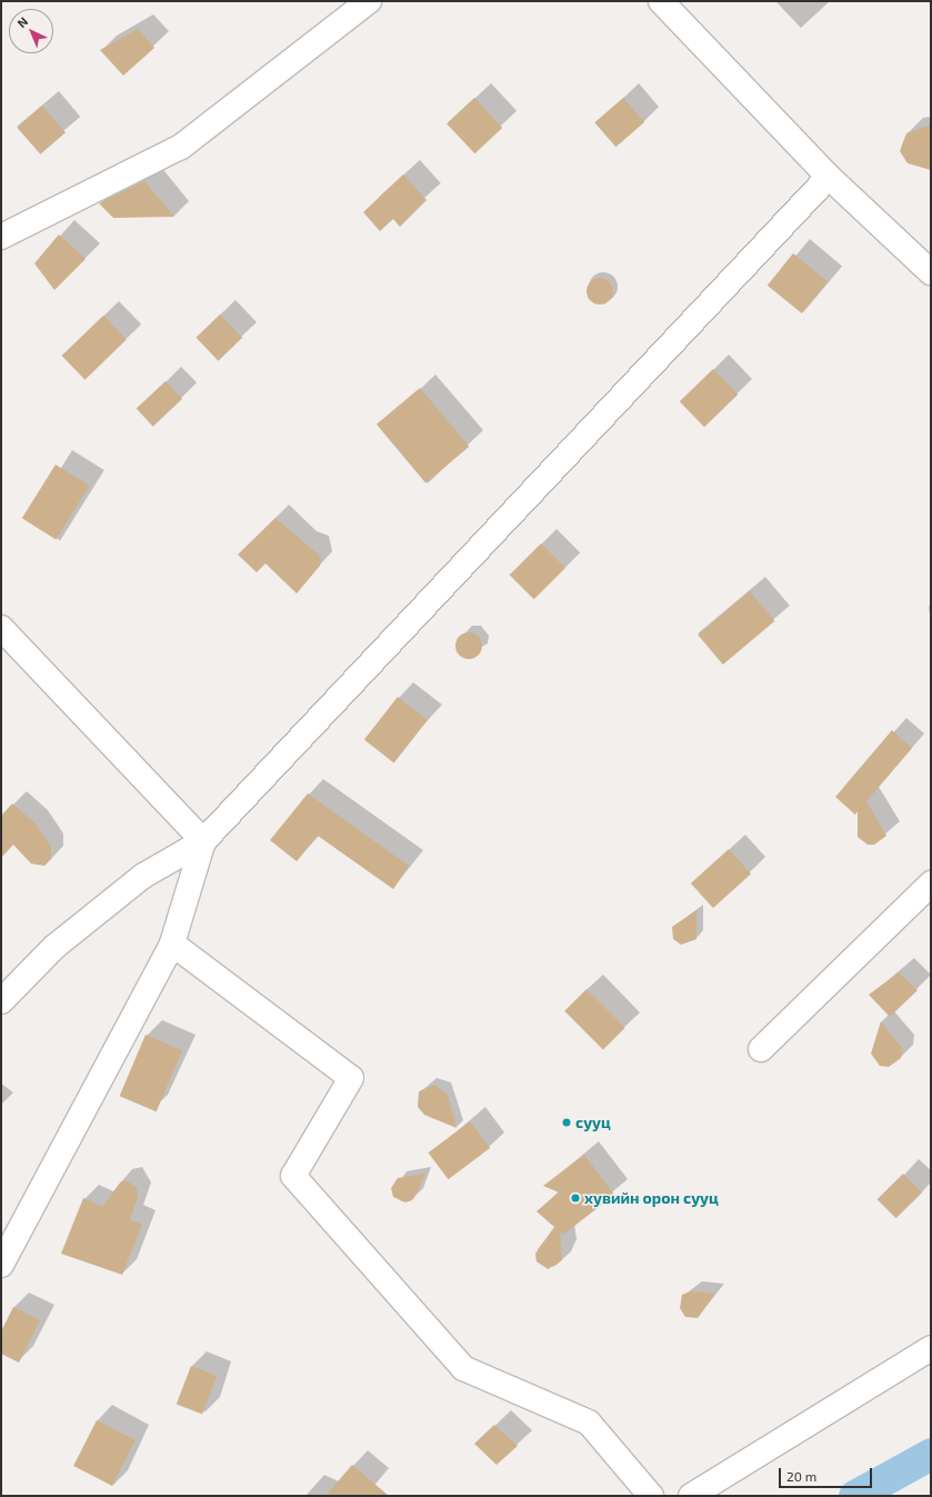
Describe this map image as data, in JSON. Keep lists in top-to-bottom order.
{
  "places": ["сууц", "хувийн орон сууц"],
  "scale_bar": "20 m",
  "north": "top left"
}
